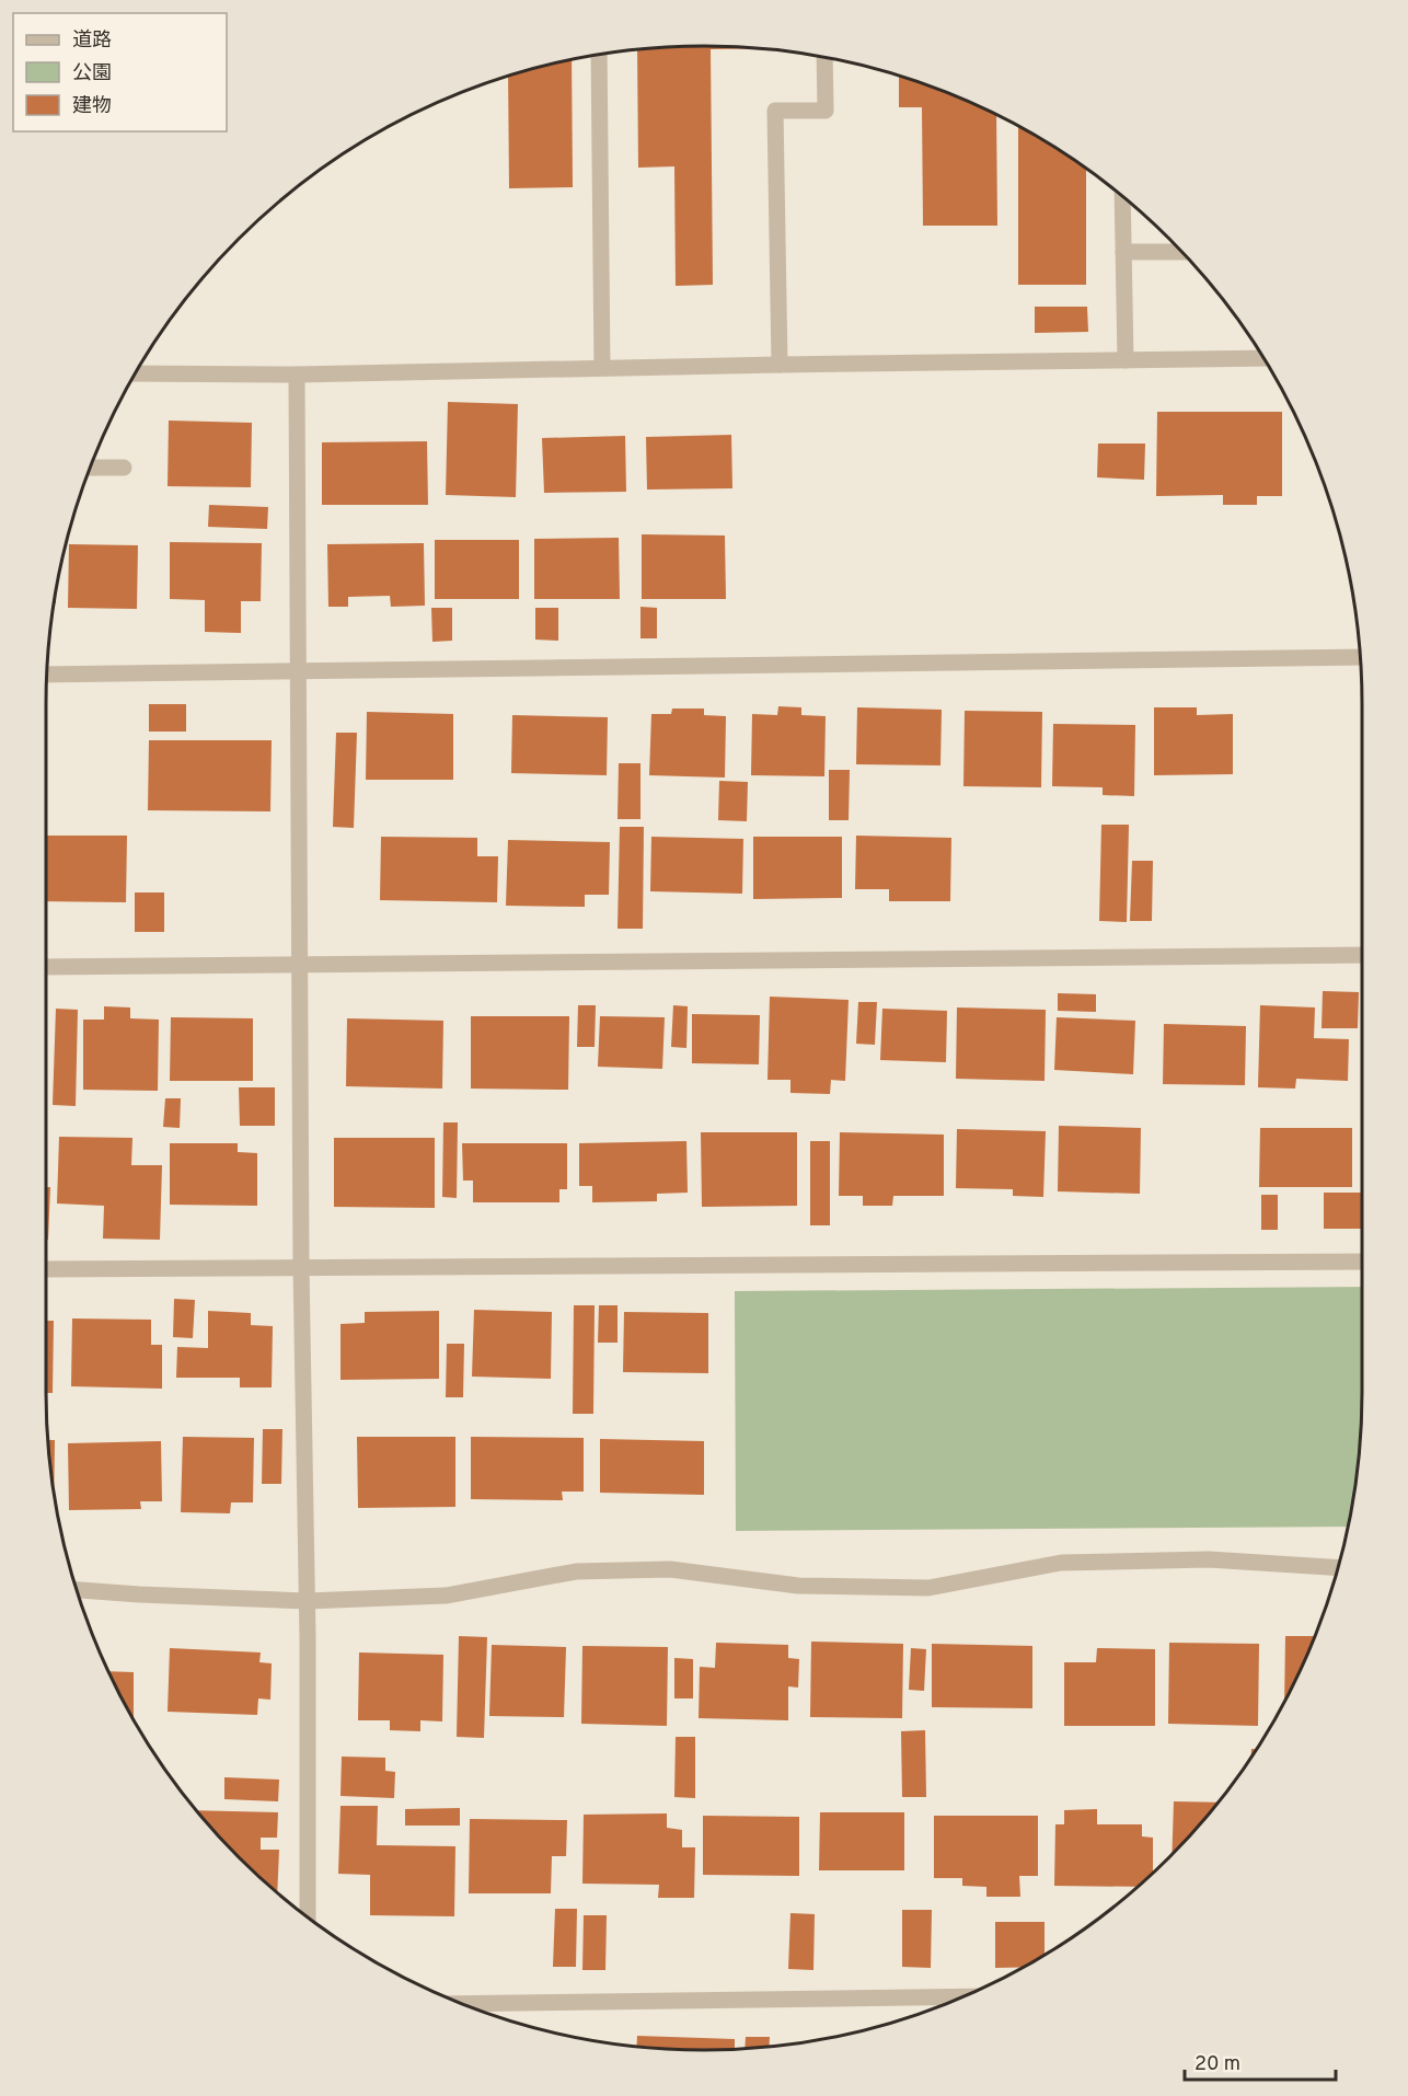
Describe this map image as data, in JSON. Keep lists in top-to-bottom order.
{
  "legend": ["道路", "公園", "建物"],
  "scale_bar": "20 m"
}
